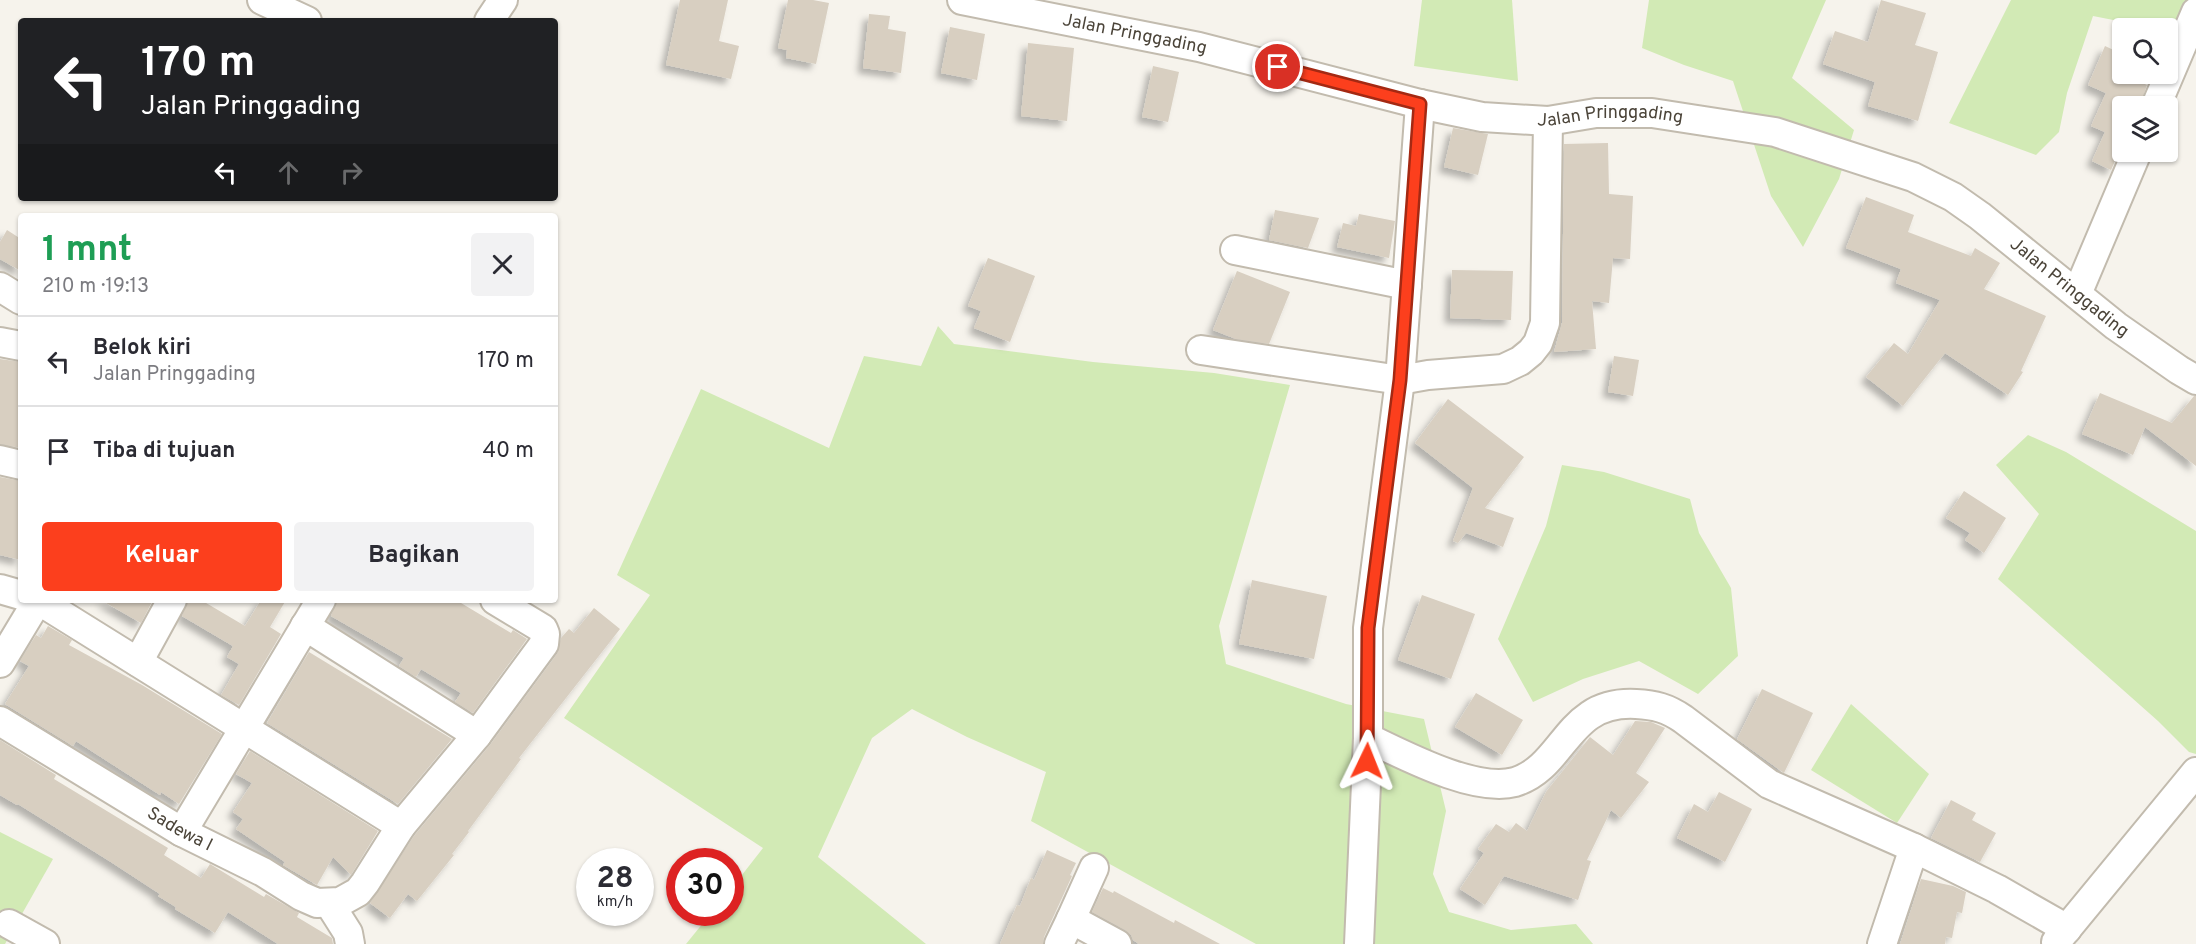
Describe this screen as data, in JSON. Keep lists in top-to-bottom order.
{
  "streets": {
    "street": ["Jalan Pringgading", "Sadewa I"]
  },
  "page": {
    "turn": ["170 m", "Jalan Pringgading"],
    "heading": ["1 mnt", "210 m · 19:13"],
    "list": [
      {
        "name": "Belok kiri",
        "note": "Jalan Pringgading",
        "value": "170 m"
      },
      {
        "name": "Tiba di tujuan",
        "value": "40 m"
      }
    ],
    "buttons": ["Keluar", "Bagikan"],
    "speed": "28 km/h",
    "limit": "30"
  }
}
